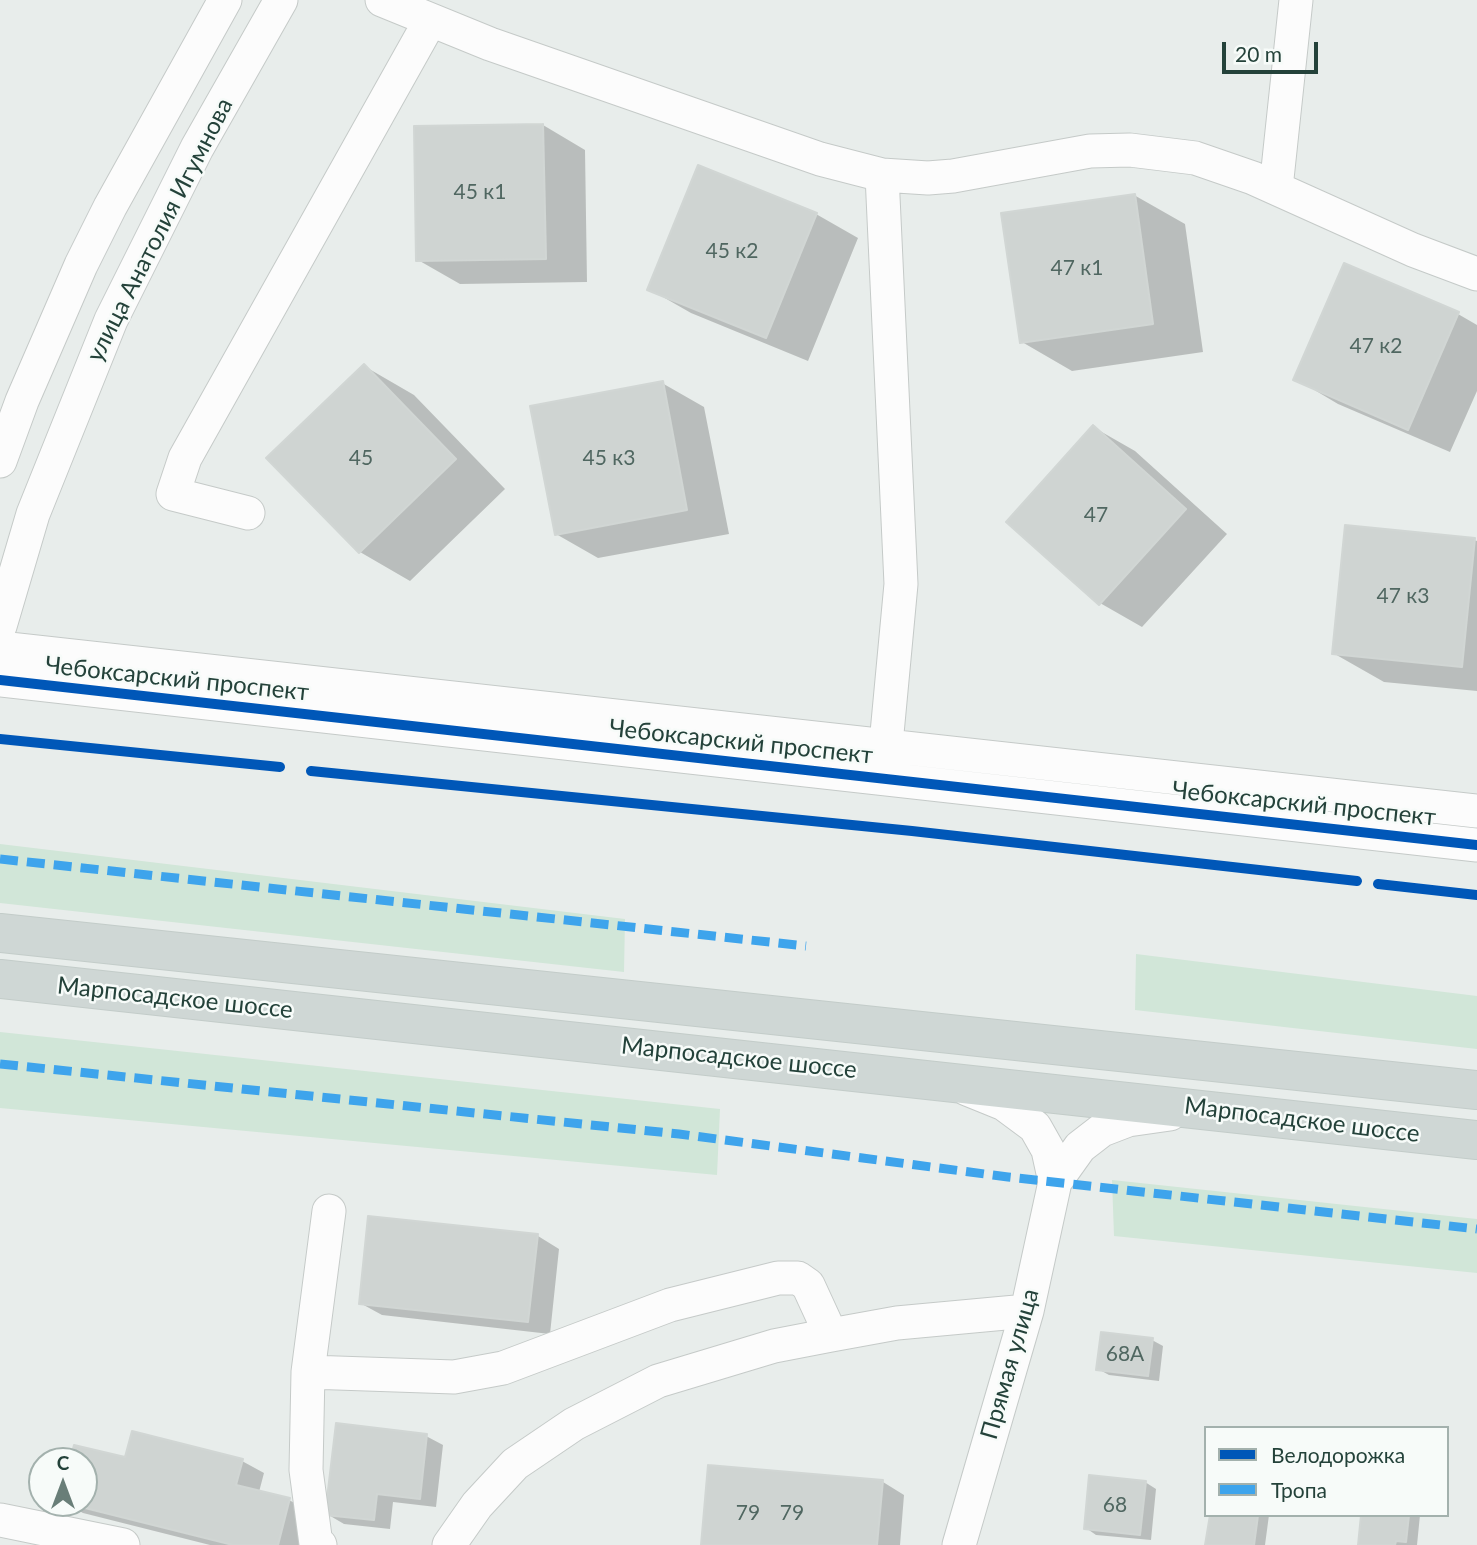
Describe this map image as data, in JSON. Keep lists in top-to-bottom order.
{
  "streets": {
    "main road": ["Марпосадское шоссе"],
    "street": ["улица Анатолия Игумнова", "Чебоксарский проспект", "Прямая улица"]
  },
  "house_numbers": [
    "45 к1",
    "45 к2",
    "47 к1",
    "47 к2",
    "45",
    "45 к3",
    "47",
    "47 к3",
    "68А",
    "68",
    "79",
    "79"
  ],
  "legend": ["Велодорожка", "Тропа"],
  "scale_bar": "20 m",
  "north": "top"
}
